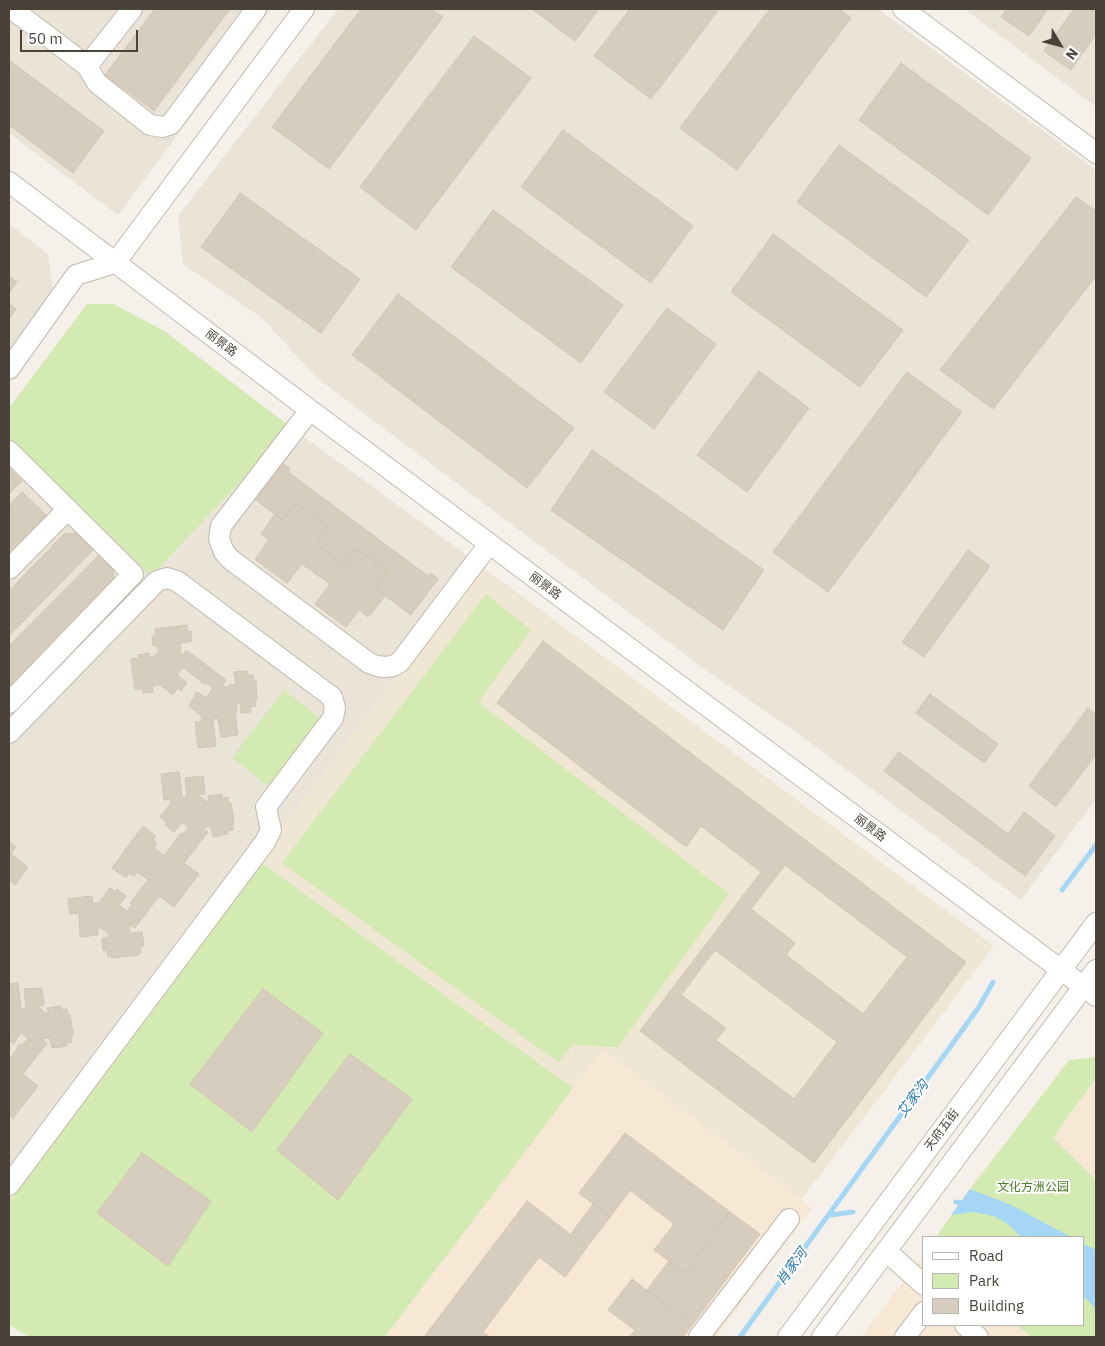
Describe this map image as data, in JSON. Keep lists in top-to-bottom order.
{
  "streets": {
    "street": ["丽景路", "天府五街"]
  },
  "crossings": [
    ["丽景路", "天府五街"]
  ],
  "water": ["艾家沟", "肖家河"],
  "parks": ["文化方洲公园"],
  "legend": ["Road", "Park", "Building"],
  "scale_bar": "50 m",
  "north": "bottom right"
}
